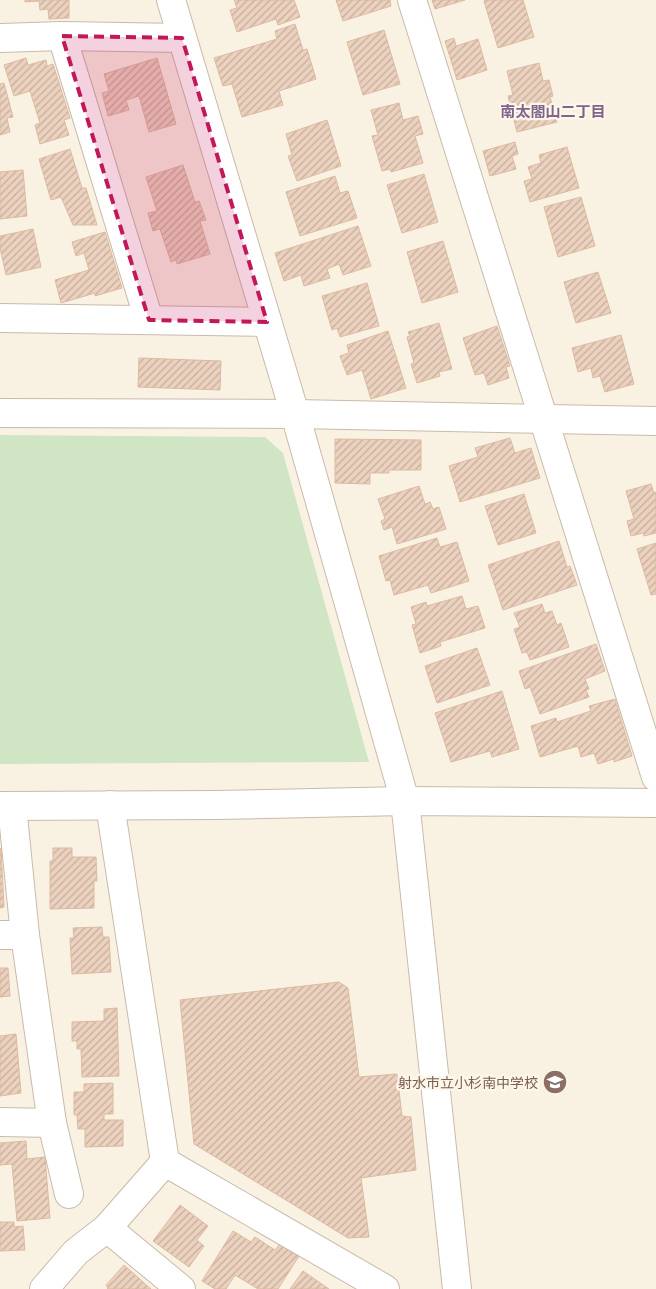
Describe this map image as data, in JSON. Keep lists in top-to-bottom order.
{
  "districts": ["南太閤山二丁目"],
  "places": {
    "school or university": ["射水市立小杉南中学校"]
  }
}
